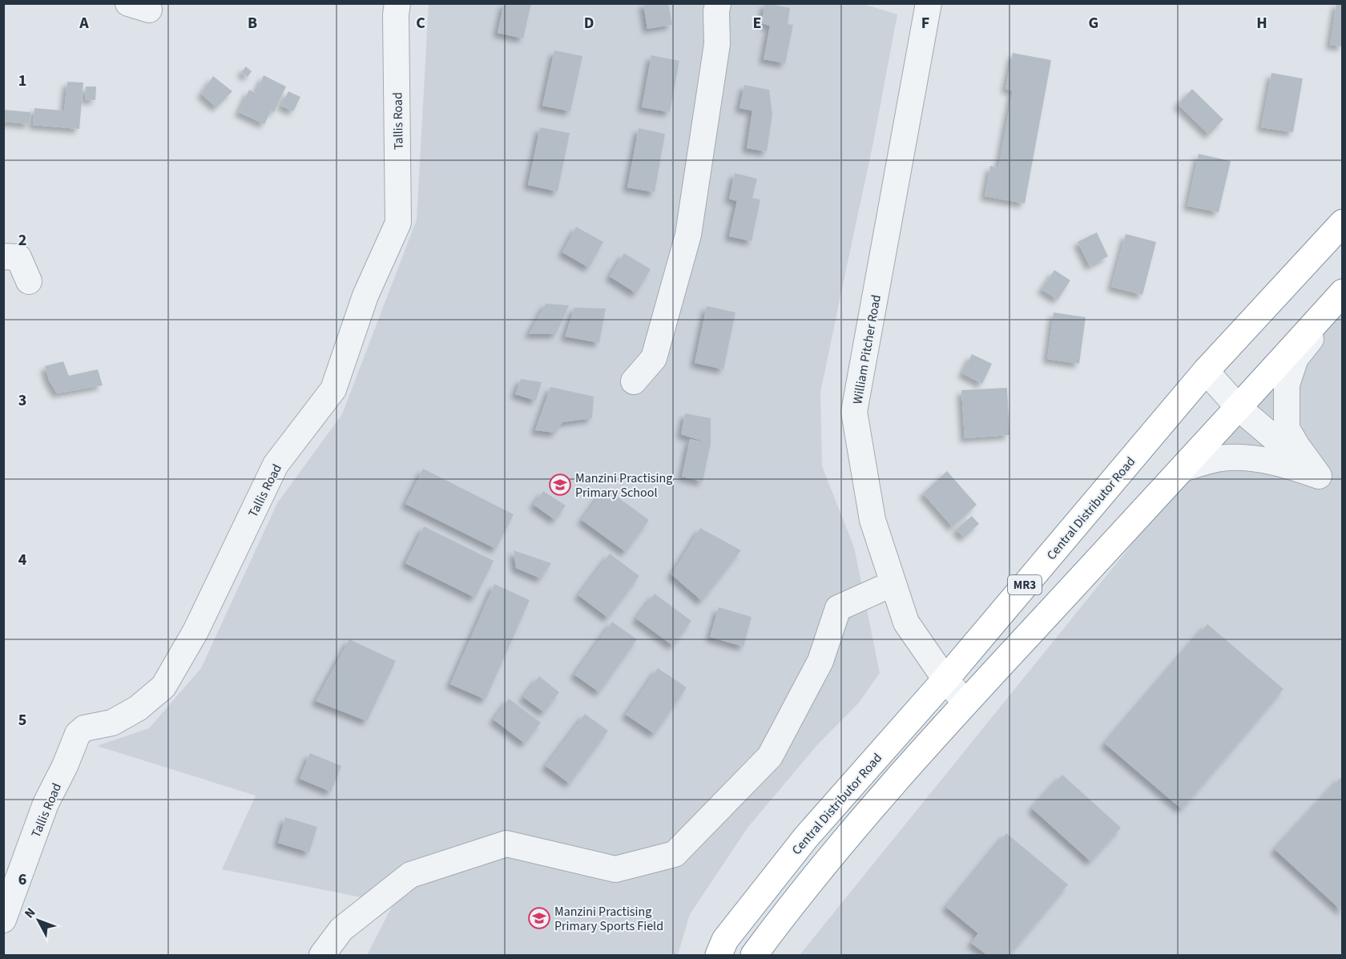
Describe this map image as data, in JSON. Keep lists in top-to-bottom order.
{
  "streets": {
    "highway": ["Central Distributor Road", "MR3"],
    "street": ["Tallis Road", "William Pitcher Road"]
  },
  "crossings": [
    ["William Pitcher Road", "Central Distributor Road"],
    ["William Pitcher Road", "MR3"]
  ],
  "places": {
    "school or university": ["Manzini Practising Primary School", "Manzini Practising Primary Sports Field"]
  },
  "north": "top left",
  "grid": {
    "columns": [
      "A",
      "B",
      "C",
      "D",
      "E",
      "F",
      "G",
      "H"
    ],
    "rows": [
      "1",
      "2",
      "3",
      "4",
      "5",
      "6"
    ]
  }
}
